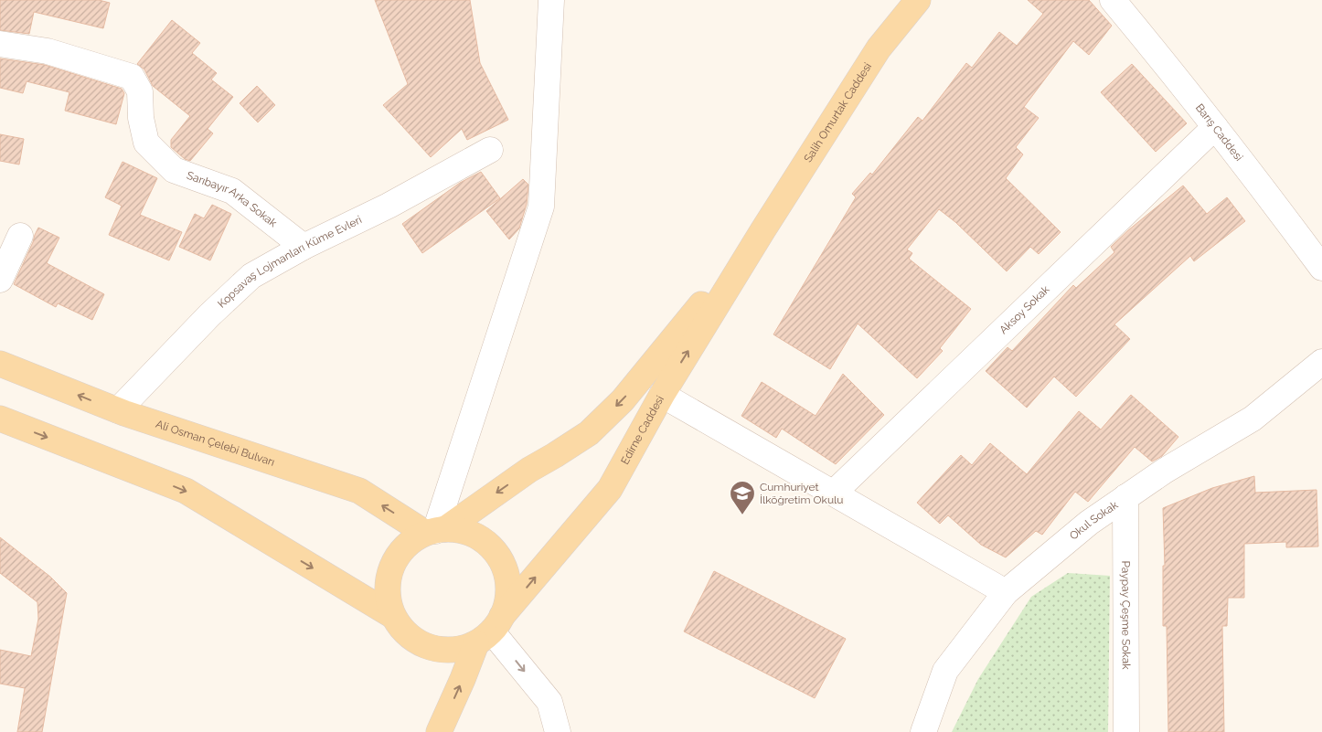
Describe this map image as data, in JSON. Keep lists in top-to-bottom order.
{
  "streets": {
    "main road": ["Salih Omurtak Caddesi", "Edirne Caddesi", "Ali Osman Çelebi Bulvarı"],
    "street": [
      "Barış Caddesi",
      "Sarıbayır Arka Sokak",
      "Kopsavaş Lojmanları Küme Evleri",
      "Aksoy Sokak",
      "Okul Sokak",
      "Paypay Çeşme Sokak"
    ]
  },
  "crossings": [
    ["Salih Omurtak Caddesi", "Edirne Caddesi"],
    ["Barış Caddesi", "Aksoy Sokak"],
    ["Sarıbayır Arka Sokak", "Kopsavaş Lojmanları Küme Evleri"],
    ["Kopsavaş Lojmanları Küme Evleri", "Ali Osman Çelebi Bulvarı"],
    ["Edirne Caddesi", "Ali Osman Çelebi Bulvarı"],
    ["Okul Sokak", "Paypay Çeşme Sokak"]
  ],
  "places": {
    "school or university": ["Cumhuriyet İlköğretim Okulu"]
  }
}
